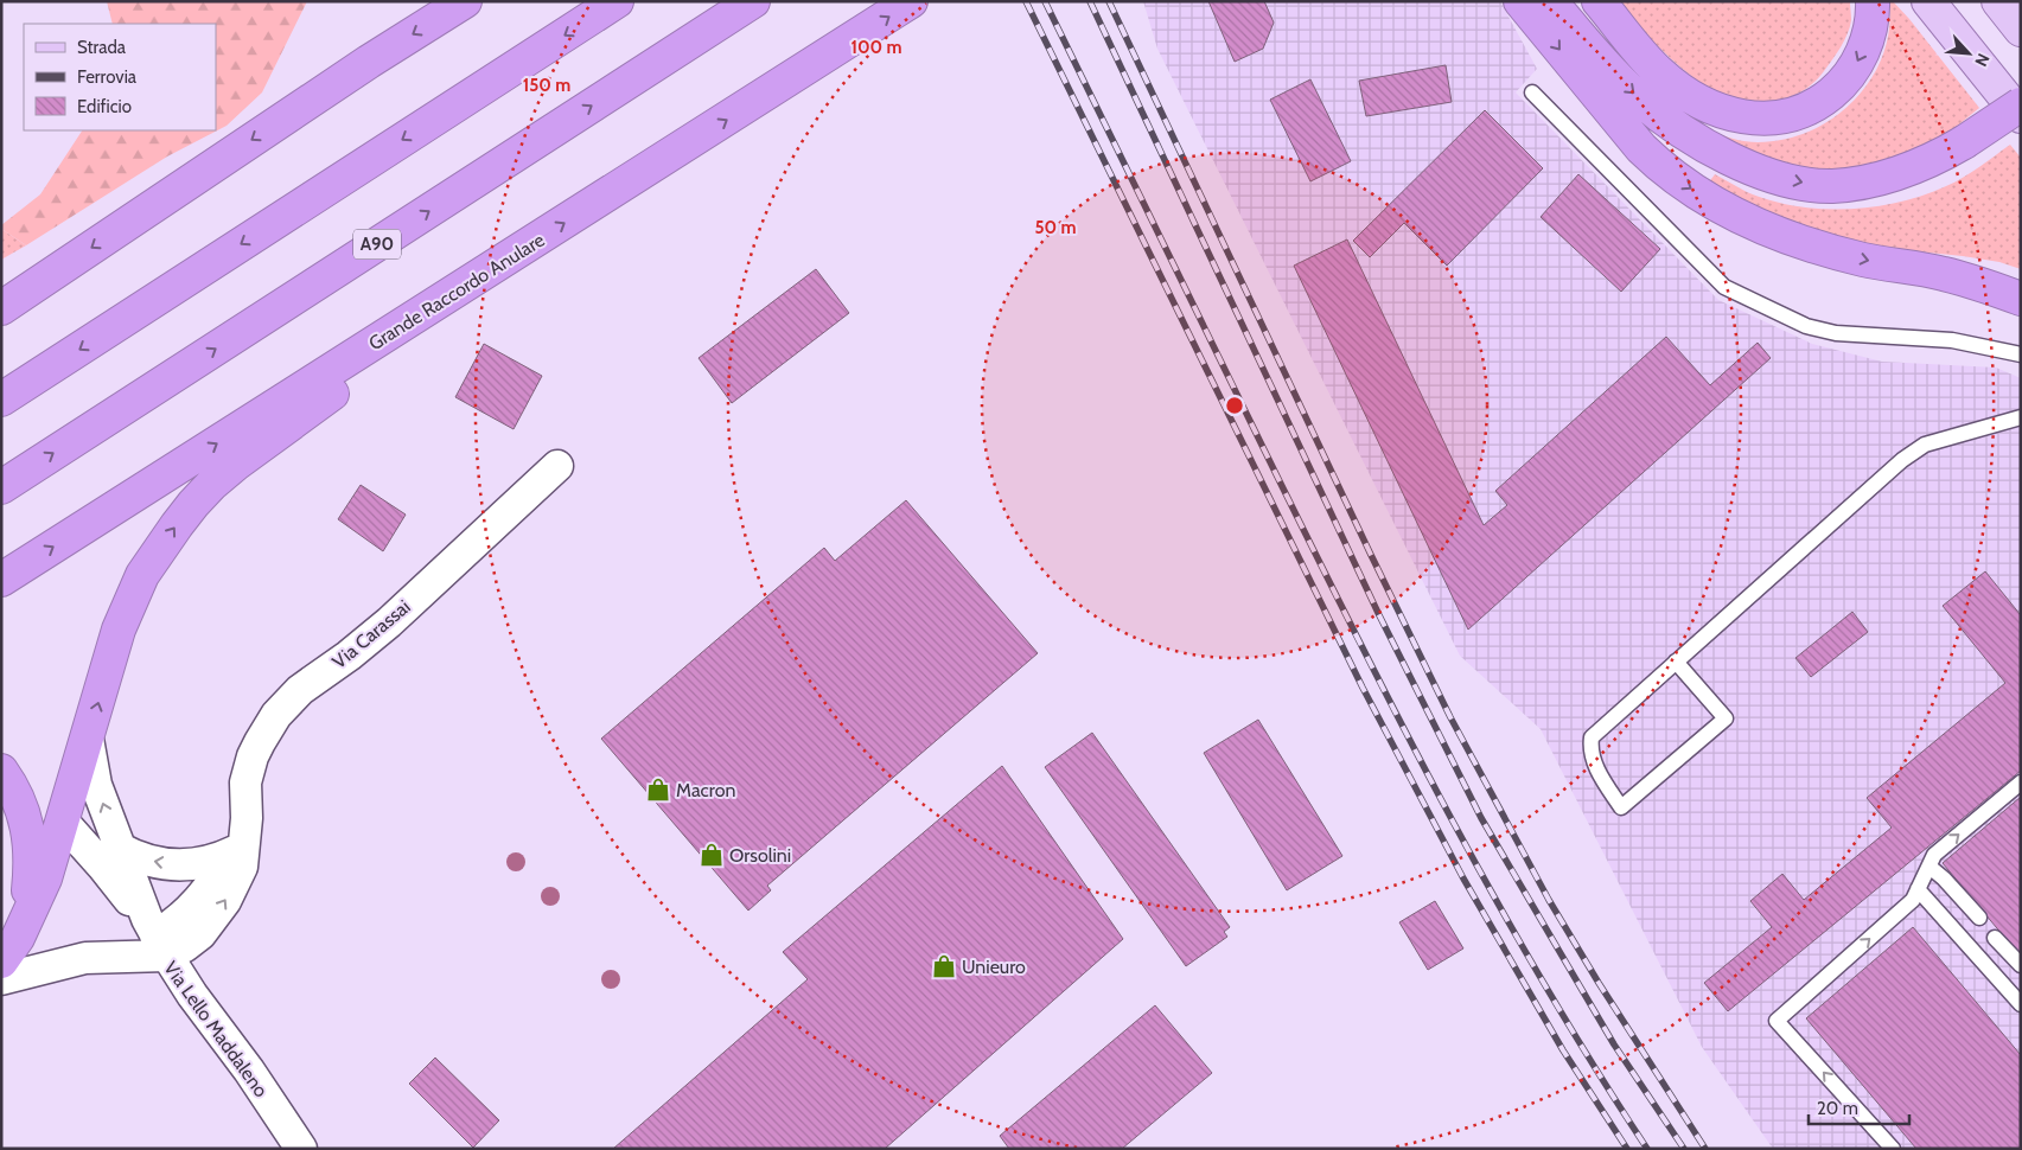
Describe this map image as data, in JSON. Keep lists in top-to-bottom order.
{
  "streets": {
    "highway": ["A90", "Grande Raccordo Anulare"],
    "street": ["Via Carassai", "Via Lello Maddaleno"]
  },
  "crossings": [
    ["Via Carassai", "Via Lello Maddaleno"]
  ],
  "places": {
    "shop": ["Macron", "Orsolini", "Unieuro"]
  },
  "legend": ["Strada", "Ferrovia", "Edificio"],
  "scale_bar": "20 m",
  "north": "bottom right",
  "rings": ["100 m", "150 m", "50 m"]
}
